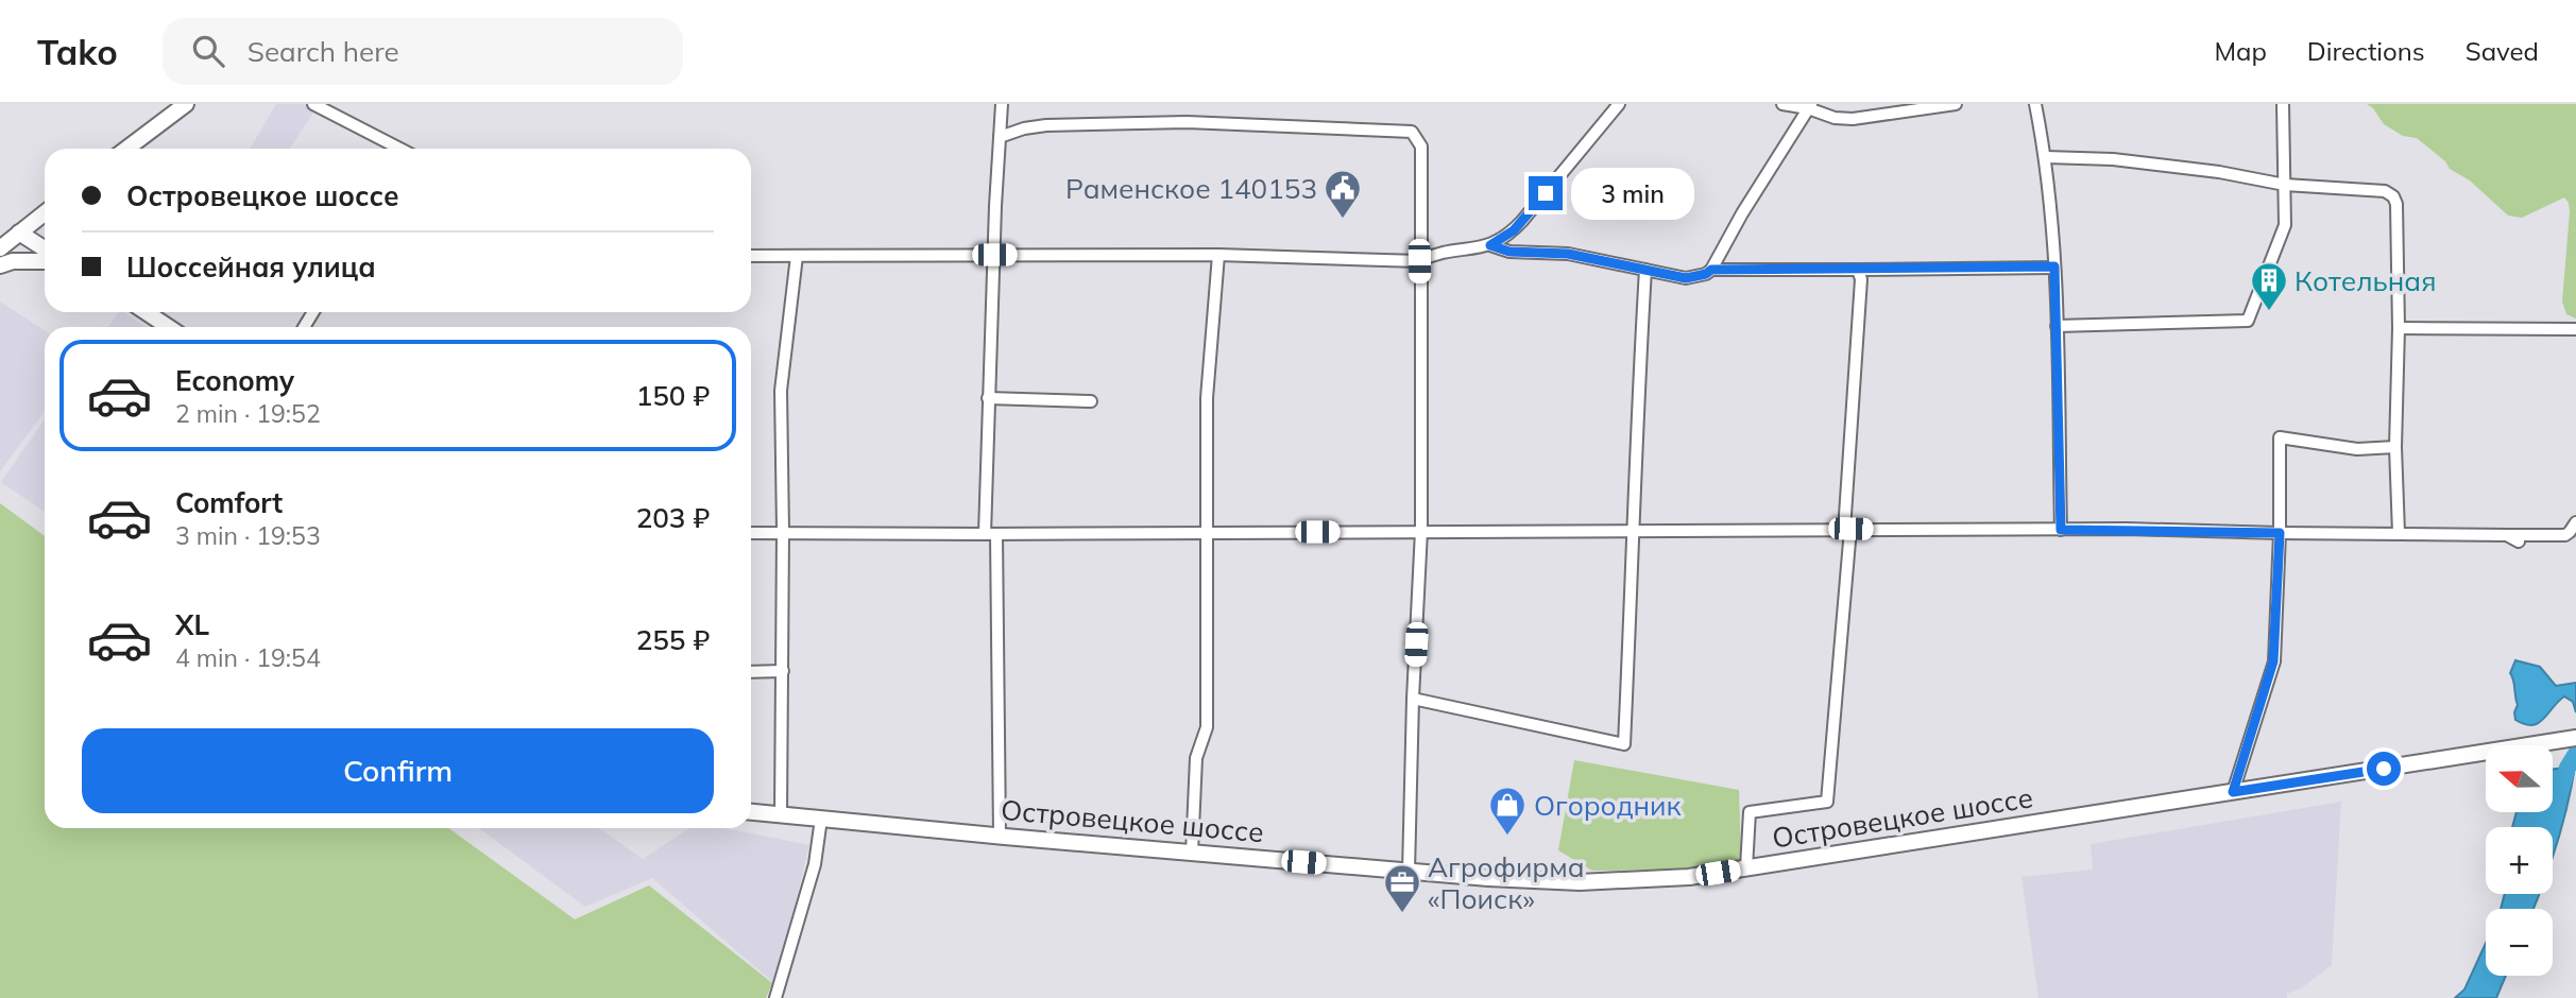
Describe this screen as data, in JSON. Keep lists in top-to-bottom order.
{
  "streets": {
    "main road": ["Островецкое шоссе"]
  },
  "places": {
    "public building": ["Раменское 140153"],
    "building": ["Котельная"],
    "shop": ["Огородник"],
    "office": ["Агрофирма «Поиск»"]
  },
  "north": "left",
  "page": {
    "header": "Tako",
    "search": "Search here",
    "nav": ["Map", "Directions", "Saved"],
    "banner": ["Островецкое шоссе", "Шоссейная улица"],
    "bubble": "3 min",
    "list": [
      {
        "name": "Economy",
        "note": "2 min · 19:52",
        "value": "150 ₽"
      },
      {
        "name": "Comfort",
        "note": "3 min · 19:53",
        "value": "203 ₽"
      },
      {
        "name": "XL",
        "note": "4 min · 19:54",
        "value": "255 ₽"
      }
    ],
    "buttons": "Confirm",
    "map_buttons": ["+", "−"]
  }
}
